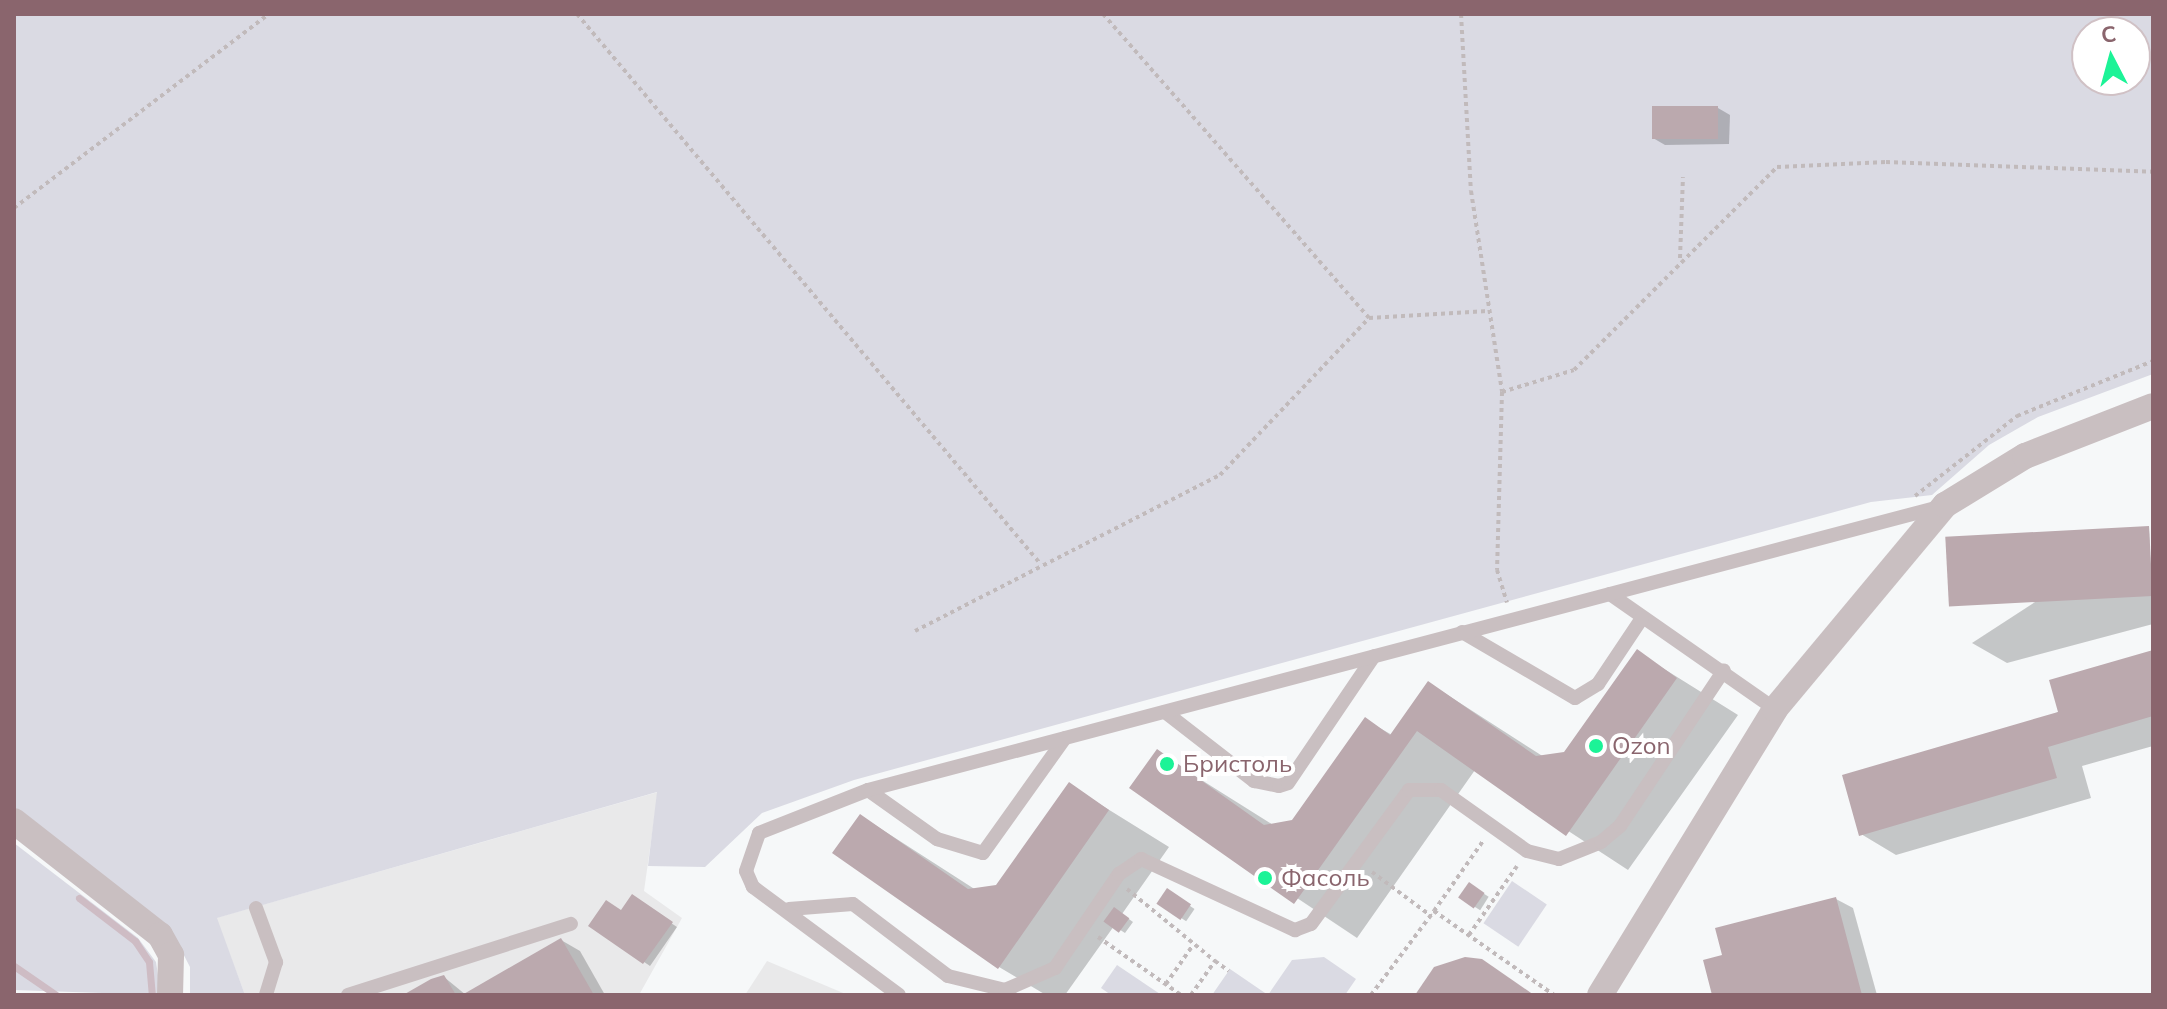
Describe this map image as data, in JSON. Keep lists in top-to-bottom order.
{
  "places": ["Ozon", "Бристоль", "Фасоль"],
  "north": "top"
}
